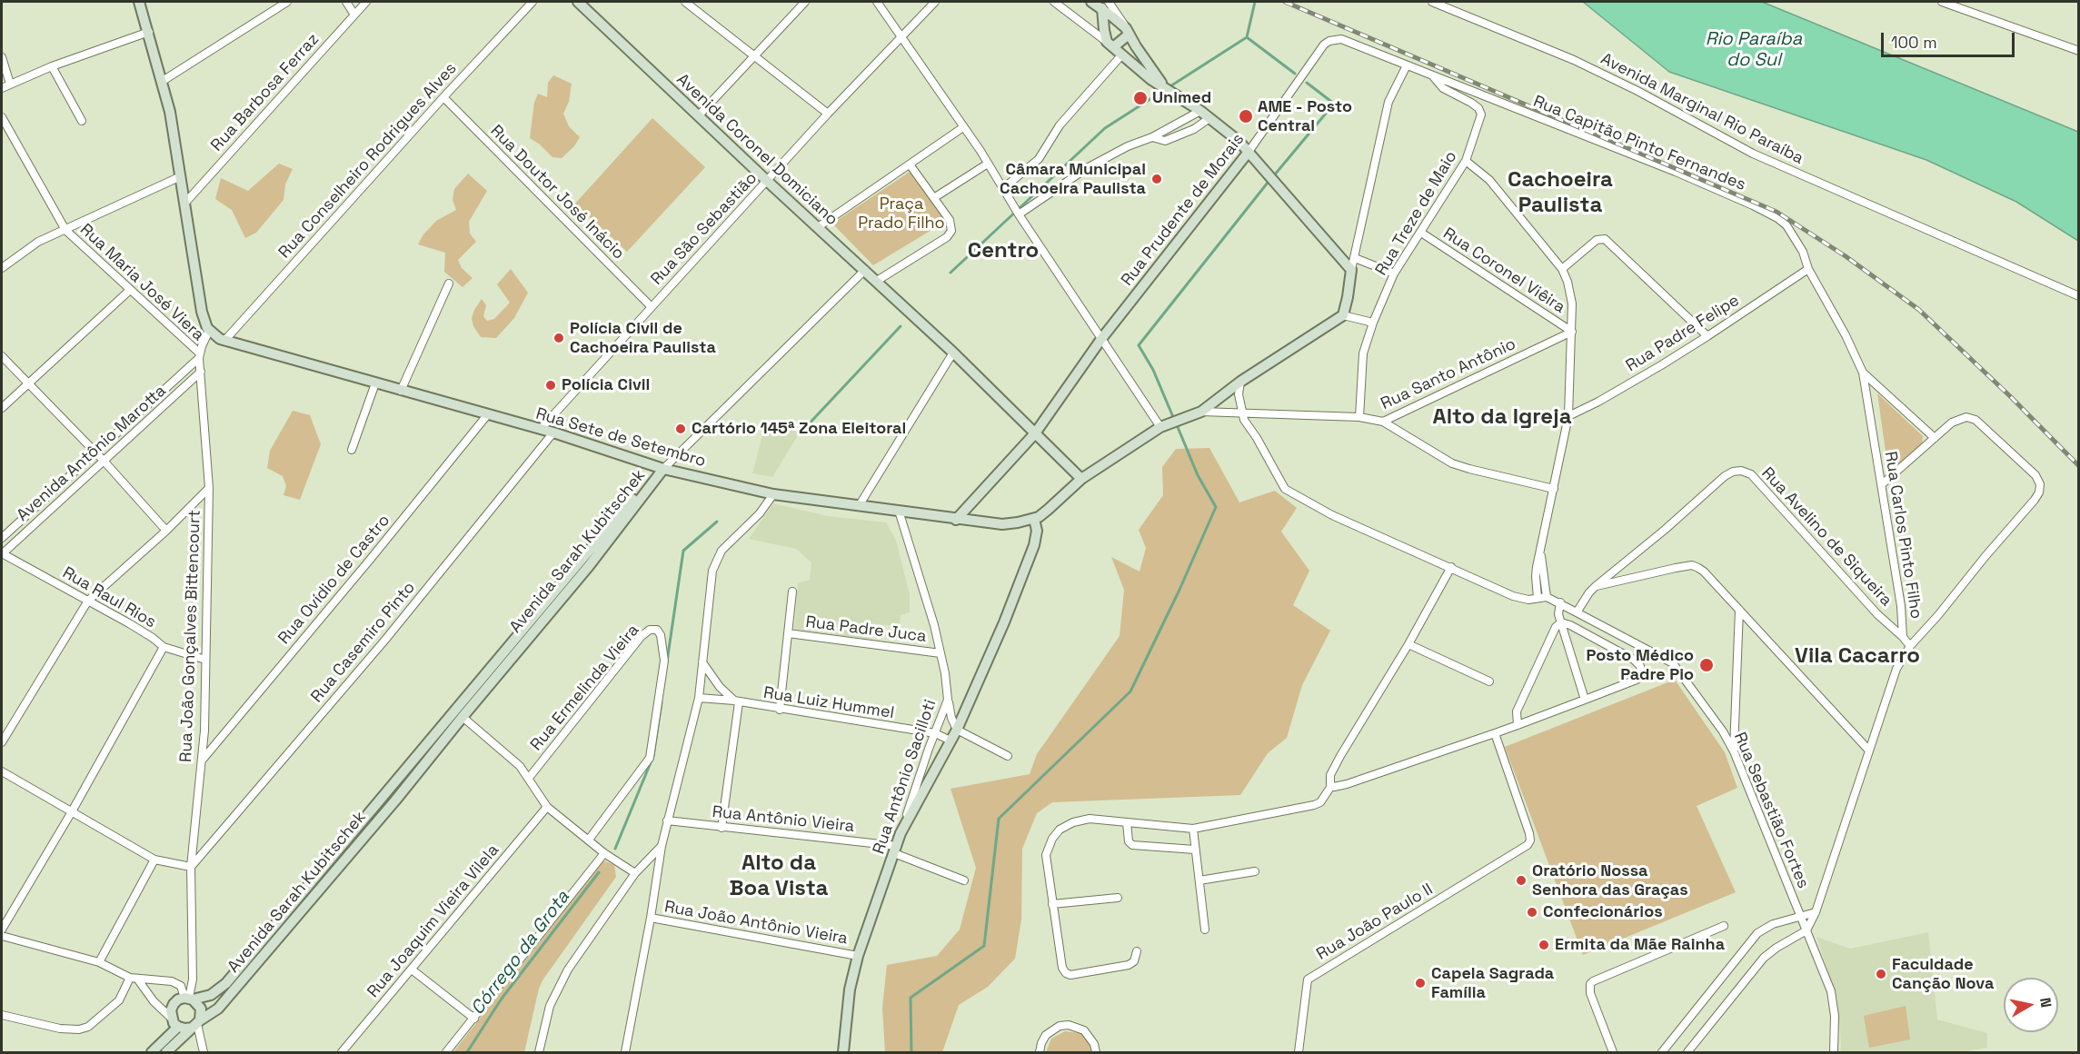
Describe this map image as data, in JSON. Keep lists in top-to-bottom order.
{
  "streets": {
    "main road": [
      "Avenida Coronel Domiciano",
      "Rua Prudente de Morais",
      "Rua Sete de Setembro",
      "Avenida Sarah Kubitschek",
      "Rua Antônio Sacilloti"
    ],
    "street": [
      "Rua Barbosa Ferraz",
      "Avenida Marginal Rio Paraíba",
      "Rua Capitão Pinto Fernandes",
      "Rua Conselheiro Rodrigues Alves",
      "Rua Doutor José Inácio",
      "Rua Treze de Maio",
      "Rua São Sebastião",
      "Rua Coronel Viêira",
      "Rua Maria José Viera",
      "Rua Padre Felipe",
      "Rua Santo Antônio",
      "Avenida Antônio Marotta",
      "Rua Carlos Pinto Filho",
      "Rua Avelino de Siqueira",
      "Rua Ovídio de Castro",
      "Rua Raul Rios",
      "Rua Padre Juca",
      "Rua João Gonçalves Bittencourt",
      "Rua Casemiro Pinto",
      "Rua Ermelinda Vieira",
      "Rua Luiz Hummel",
      "Rua Sebastião Fortes",
      "Rua Antônio Vieira",
      "Rua Joaquim Vieira Vilela",
      "Rua João Paulo II",
      "Rua João Antônio Vieira"
    ]
  },
  "crossings": [
    ["Rua Capitão Pinto Fernandes", "Rua Prudente de Morais"],
    ["Rua Capitão Pinto Fernandes", "Rua Treze de Maio"],
    ["Rua Capitão Pinto Fernandes", "Rua Padre Felipe"],
    ["Rua Capitão Pinto Fernandes", "Rua Carlos Pinto Filho"],
    ["Avenida Coronel Domiciano", "Rua Prudente de Morais"],
    ["Avenida Coronel Domiciano", "Rua São Sebastião"],
    ["Rua Conselheiro Rodrigues Alves", "Rua Doutor José Inácio"],
    ["Rua Conselheiro Rodrigues Alves", "Rua Sete de Setembro"],
    ["Rua Doutor José Inácio", "Rua São Sebastião"],
    ["Rua Prudente de Morais", "Rua Sete de Setembro"],
    ["Rua Treze de Maio", "Rua Coronel Viêira"],
    ["Rua Treze de Maio", "Rua Santo Antônio"],
    ["Rua São Sebastião", "Rua Sete de Setembro"],
    ["Rua Coronel Viêira", "Rua Santo Antônio"],
    ["Rua Maria José Viera", "Avenida Antônio Marotta"],
    ["Rua Maria José Viera", "Rua João Gonçalves Bittencourt"],
    ["Rua Sete de Setembro", "Avenida Sarah Kubitschek"],
    ["Rua Sete de Setembro", "Rua Ovídio de Castro"],
    ["Rua Sete de Setembro", "Rua Casemiro Pinto"],
    ["Rua Sete de Setembro", "Rua Antônio Sacilloti"],
    ["Avenida Antônio Marotta", "Rua Raul Rios"],
    ["Avenida Antônio Marotta", "Rua João Gonçalves Bittencourt"],
    ["Rua Carlos Pinto Filho", "Rua Avelino de Siqueira"],
    ["Avenida Sarah Kubitschek", "Rua João Gonçalves Bittencourt"],
    ["Rua Ovídio de Castro", "Rua João Gonçalves Bittencourt"],
    ["Rua Raul Rios", "Rua João Gonçalves Bittencourt"],
    ["Rua Padre Juca", "Rua Antônio Sacilloti"],
    ["Rua João Gonçalves Bittencourt", "Rua Casemiro Pinto"],
    ["Rua Luiz Hummel", "Rua Antônio Sacilloti"],
    ["Rua Antônio Sacilloti", "Rua Antônio Vieira"],
    ["Rua Antônio Sacilloti", "Rua João Antônio Vieira"]
  ],
  "districts": [
    "Cachoeira Paulista",
    "Centro",
    "Alto da Igreja",
    "Vila Cacarro",
    "Alto da Boa Vista"
  ],
  "water": ["Rio Paraíba do Sul", "Córrego da Grota"],
  "parks": ["Praça Prado Filho"],
  "places": [
    "Unimed",
    "AME - Posto Central",
    "Câmara Municipal Cachoeira Paulista",
    "Polícia Civil de Cachoeira Paulista",
    "Polícia Civil",
    "Cartório 145ª Zona Eleitoral",
    "Posto Médico Padre Pio",
    "Oratório Nossa Senhora das Graças",
    "Confecionários",
    "Ermita da Mãe Rainha",
    "Faculdade Canção Nova",
    "Capela Sagrada Família"
  ],
  "scale_bar": "100 m",
  "north": "right"
}
